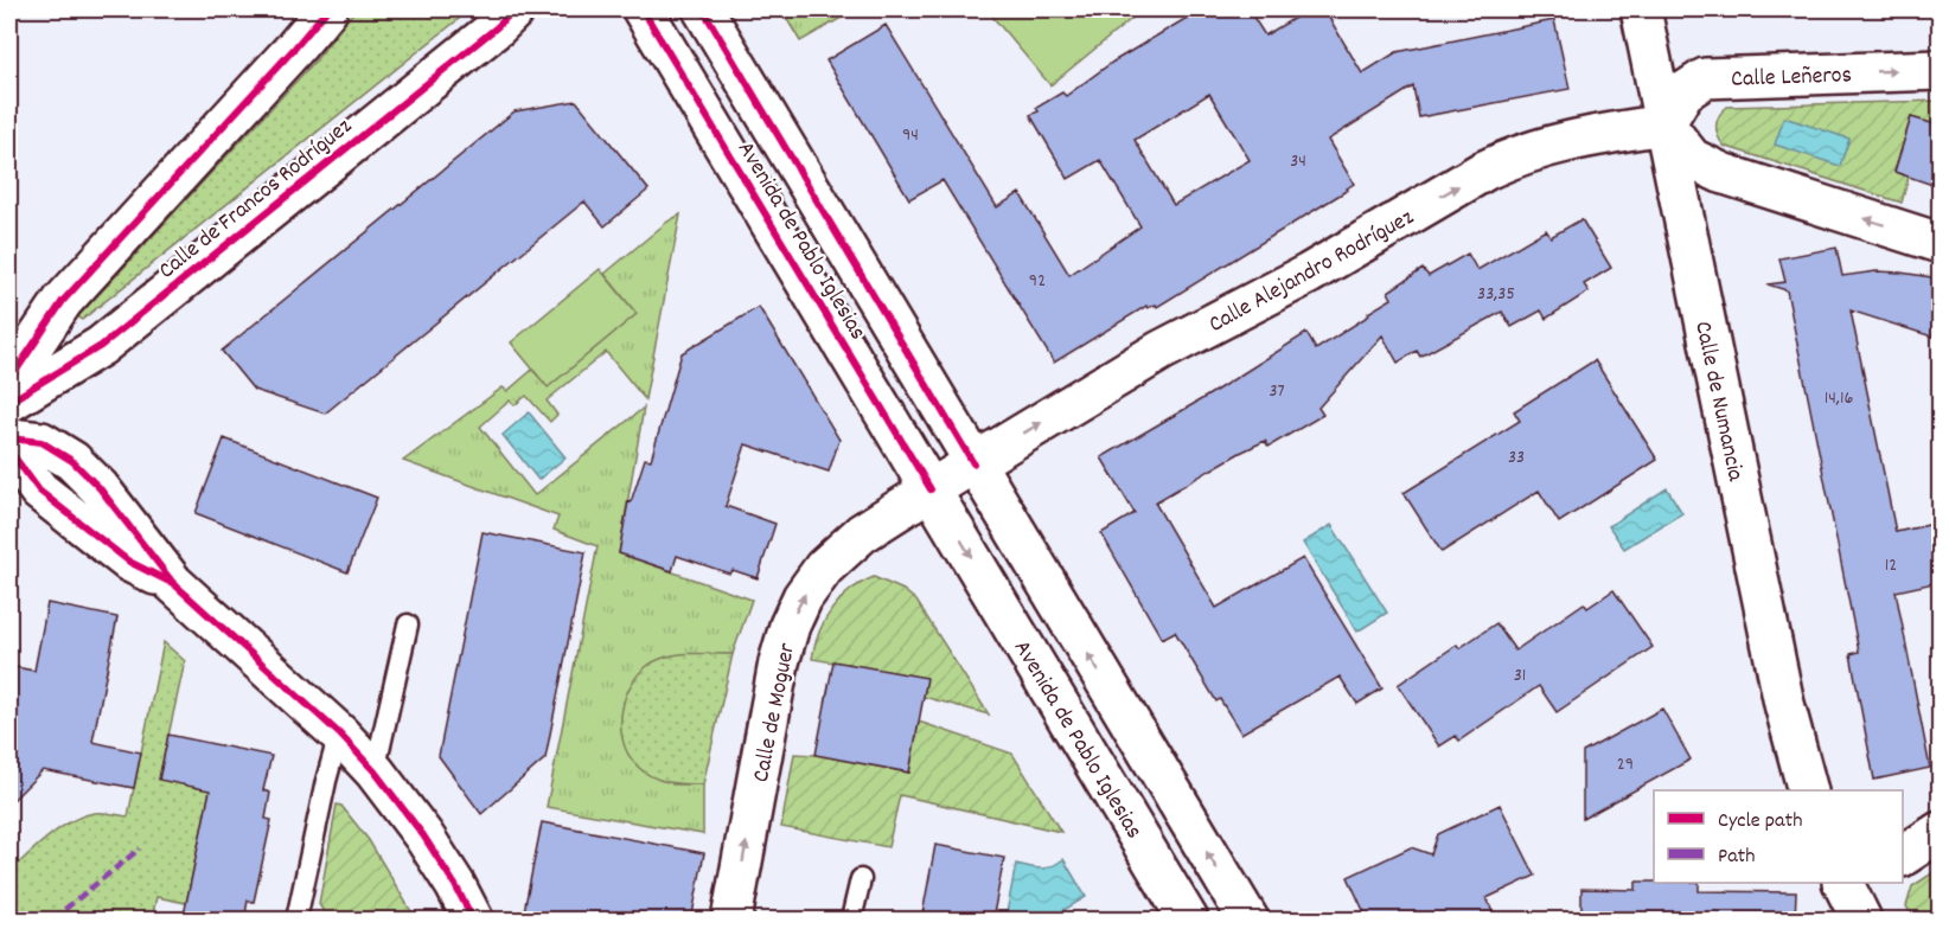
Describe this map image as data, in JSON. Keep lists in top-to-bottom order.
{
  "streets": {
    "street": [
      "Calle Leñeros",
      "Calle de Francos Rodríguez",
      "Avenida de Pablo Iglesias",
      "Calle Alejandro Rodríguez",
      "Calle de Numancia",
      "Calle de Moguer"
    ]
  },
  "crossings": [
    ["Calle Leñeros", "Calle Alejandro Rodríguez"],
    ["Calle Leñeros", "Calle de Numancia"],
    ["Avenida de Pablo Iglesias", "Calle Alejandro Rodríguez"],
    ["Avenida de Pablo Iglesias", "Calle de Moguer"],
    ["Calle Alejandro Rodríguez", "Calle de Numancia"],
    ["Calle Alejandro Rodríguez", "Calle de Moguer"]
  ],
  "one_way": ["Calle Leñeros", "Calle Alejandro Rodríguez", "Calle de Moguer"],
  "house_numbers": [
    "94",
    "34",
    "92",
    "33,35",
    "37",
    "14,16",
    "33",
    "12",
    "31",
    "29"
  ],
  "legend": ["Cycle path", "Path"]
}
